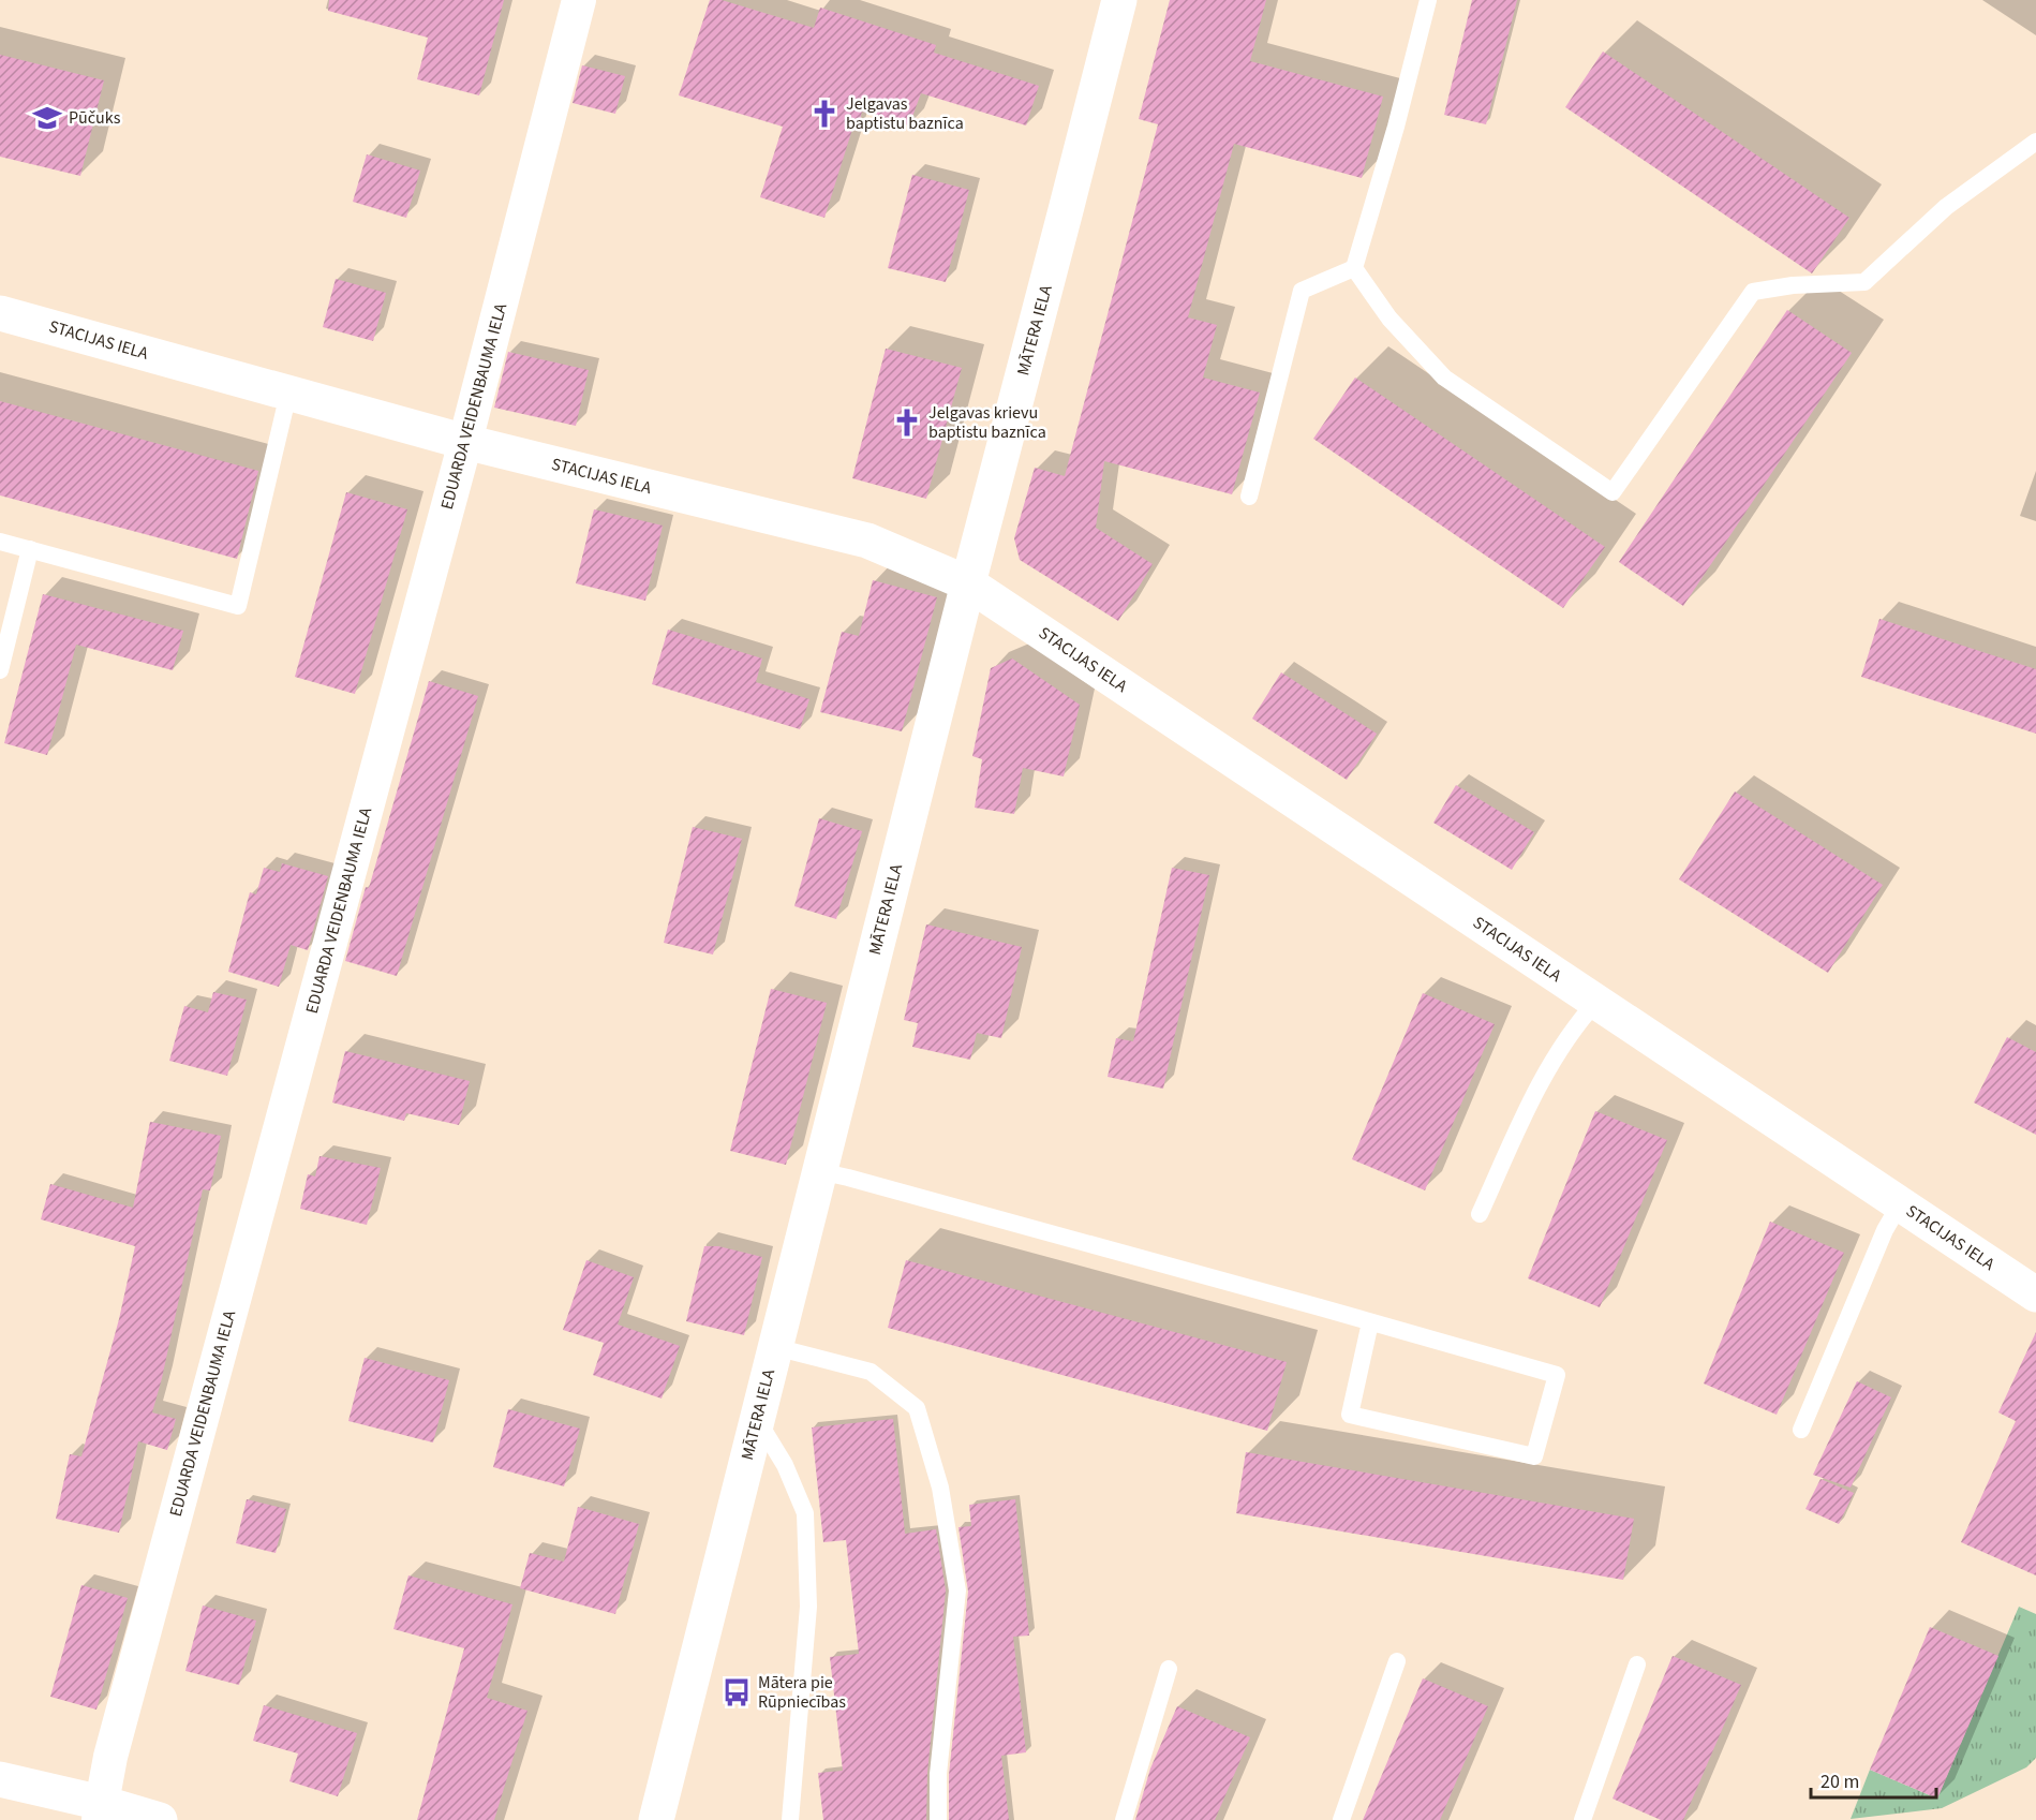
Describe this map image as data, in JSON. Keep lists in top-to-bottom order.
{
  "streets": {
    "street": ["MĀTERA IELA", "STACIJAS IELA", "EDUARDA VEIDENBAUMA IELA"]
  },
  "crossings": [
    ["MĀTERA IELA", "STACIJAS IELA"],
    ["STACIJAS IELA", "EDUARDA VEIDENBAUMA IELA"]
  ],
  "places": {
    "church": ["Jelgavas baptistu baznīca", "Jelgavas krievu baptistu baznīca"],
    "school or university": ["Pūčuks"],
    "bus stop": ["Mātera pie Rūpniecības"]
  },
  "scale_bar": "20 m"
}
